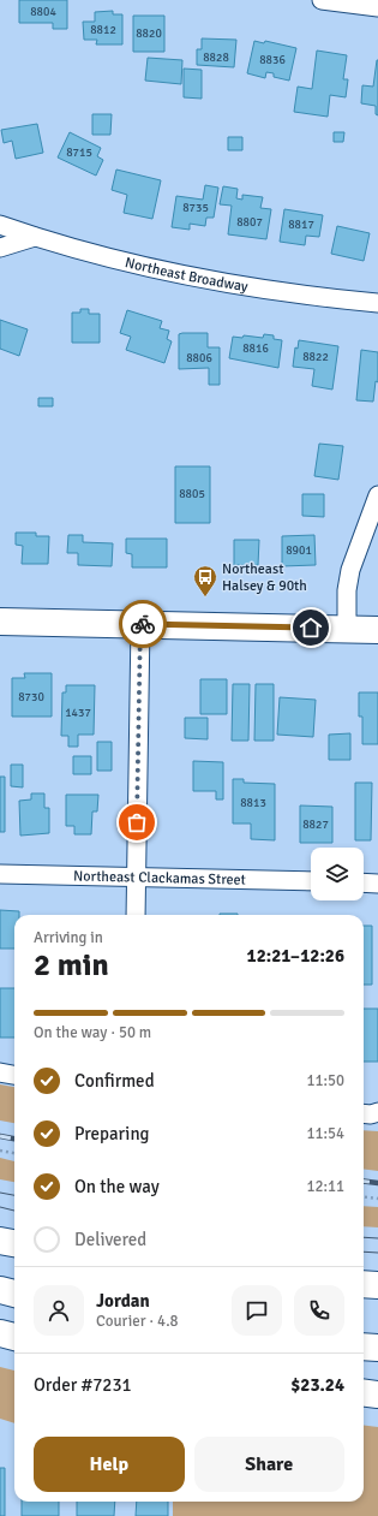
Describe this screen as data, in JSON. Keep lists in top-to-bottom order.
{
  "streets": {
    "street": ["Northeast Broadway", "Northeast Clackamas Street"]
  },
  "places": {
    "bus stop": ["Northeast Halsey & 90th"]
  },
  "house_numbers": [
    "8804",
    "8812",
    "8820",
    "8828",
    "8836",
    "8715",
    "8735",
    "8807",
    "8817",
    "8816",
    "8822",
    "8806",
    "8805",
    "8901",
    "8730",
    "1437",
    "8813",
    "8827"
  ],
  "page": {
    "heading": ["2 min", "Arriving in", "12:21–12:26"],
    "panel": [
      "Jordan",
      "Courier · 4.8",
      "Order #7231",
      "$23.24"
    ],
    "bar": "On the way · 50 m",
    "list": [
      ["Confirmed", "11:50"],
      ["Preparing", "11:54"],
      ["On the way", "12:11"],
      "Delivered"
    ],
    "buttons": ["Help", "Share"]
  }
}
